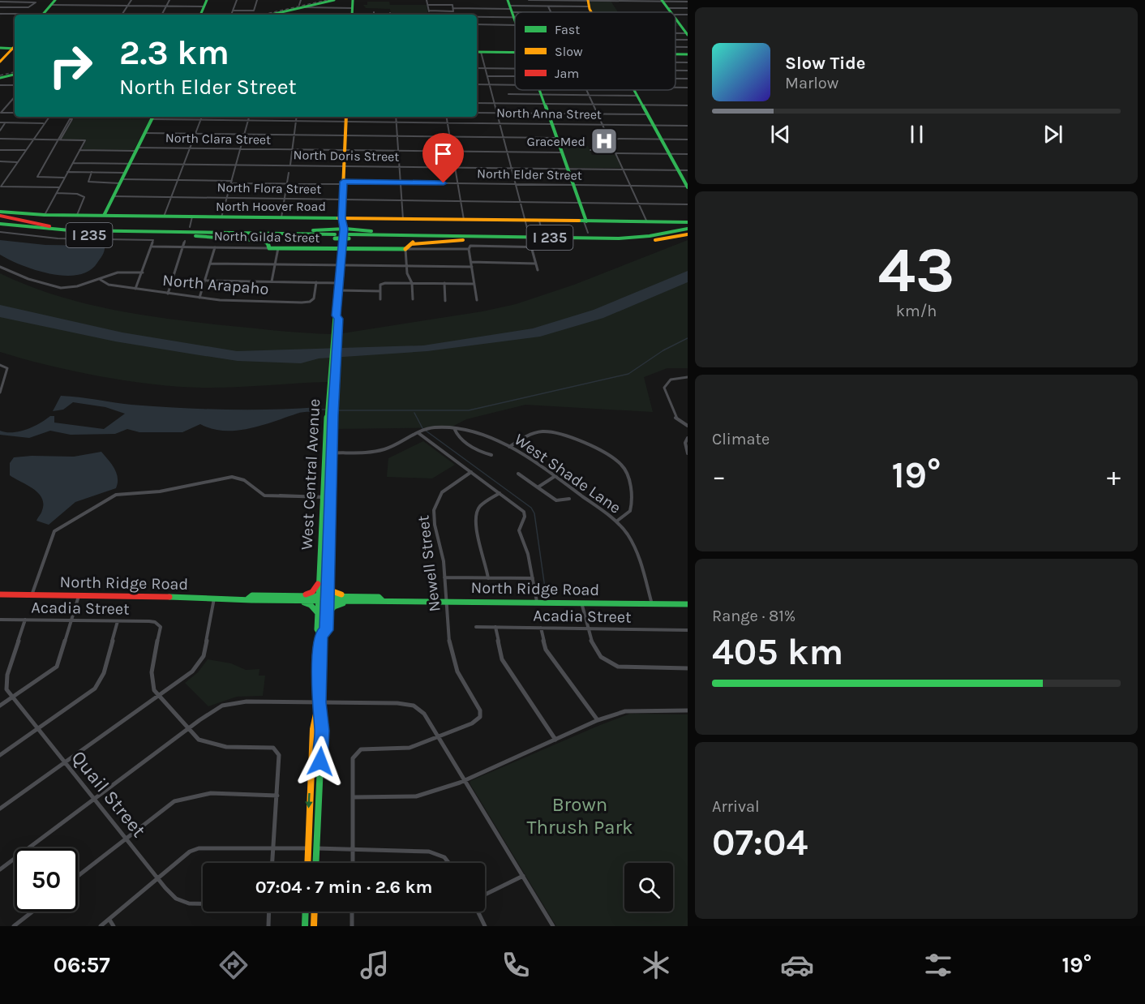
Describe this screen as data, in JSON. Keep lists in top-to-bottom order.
{
  "streets": {
    "main road": [
      "North Hoover Road",
      "I 235",
      "North Gilda Street",
      "West Central Avenue",
      "North Ridge Road"
    ],
    "street": [
      "North Anna Street",
      "North Clara Street",
      "North Doris Street",
      "North Elder Street",
      "North Flora Street",
      "North Arapaho",
      "West Shade Lane",
      "Newell Street",
      "Acadia Street",
      "Quail Street"
    ]
  },
  "crossings": [
    ["North Anna Street", "West Central Avenue"],
    ["North Clara Street", "West Central Avenue"],
    ["North Doris Street", "West Central Avenue"],
    ["North Elder Street", "West Central Avenue"],
    ["North Flora Street", "West Central Avenue"],
    ["North Hoover Road", "West Central Avenue"],
    ["North Gilda Street", "West Central Avenue"],
    ["West Shade Lane", "West Central Avenue"],
    ["West Shade Lane", "North Ridge Road"],
    ["West Central Avenue", "North Ridge Road"],
    ["Newell Street", "North Ridge Road"],
    ["Acadia Street", "Quail Street"]
  ],
  "parks": ["Brown Thrush Park"],
  "places": {
    "hospital": ["GraceMed"]
  },
  "legend": ["Fast", "Slow", "Jam"],
  "page": {
    "turn": ["2.3 km", "North Elder Street"],
    "song": ["Slow Tide", "Marlow"],
    "tile": [
      ["43", "km/h"],
      "Climate",
      ["Range · 81%", "405 km"],
      ["Arrival", "07:04"]
    ],
    "heat": ["−", "19°", "+"],
    "limit": "50",
    "trip": "07:04 · 7 min · 2.6 km",
    "tabs": ["06:57", "19°"]
  }
}
